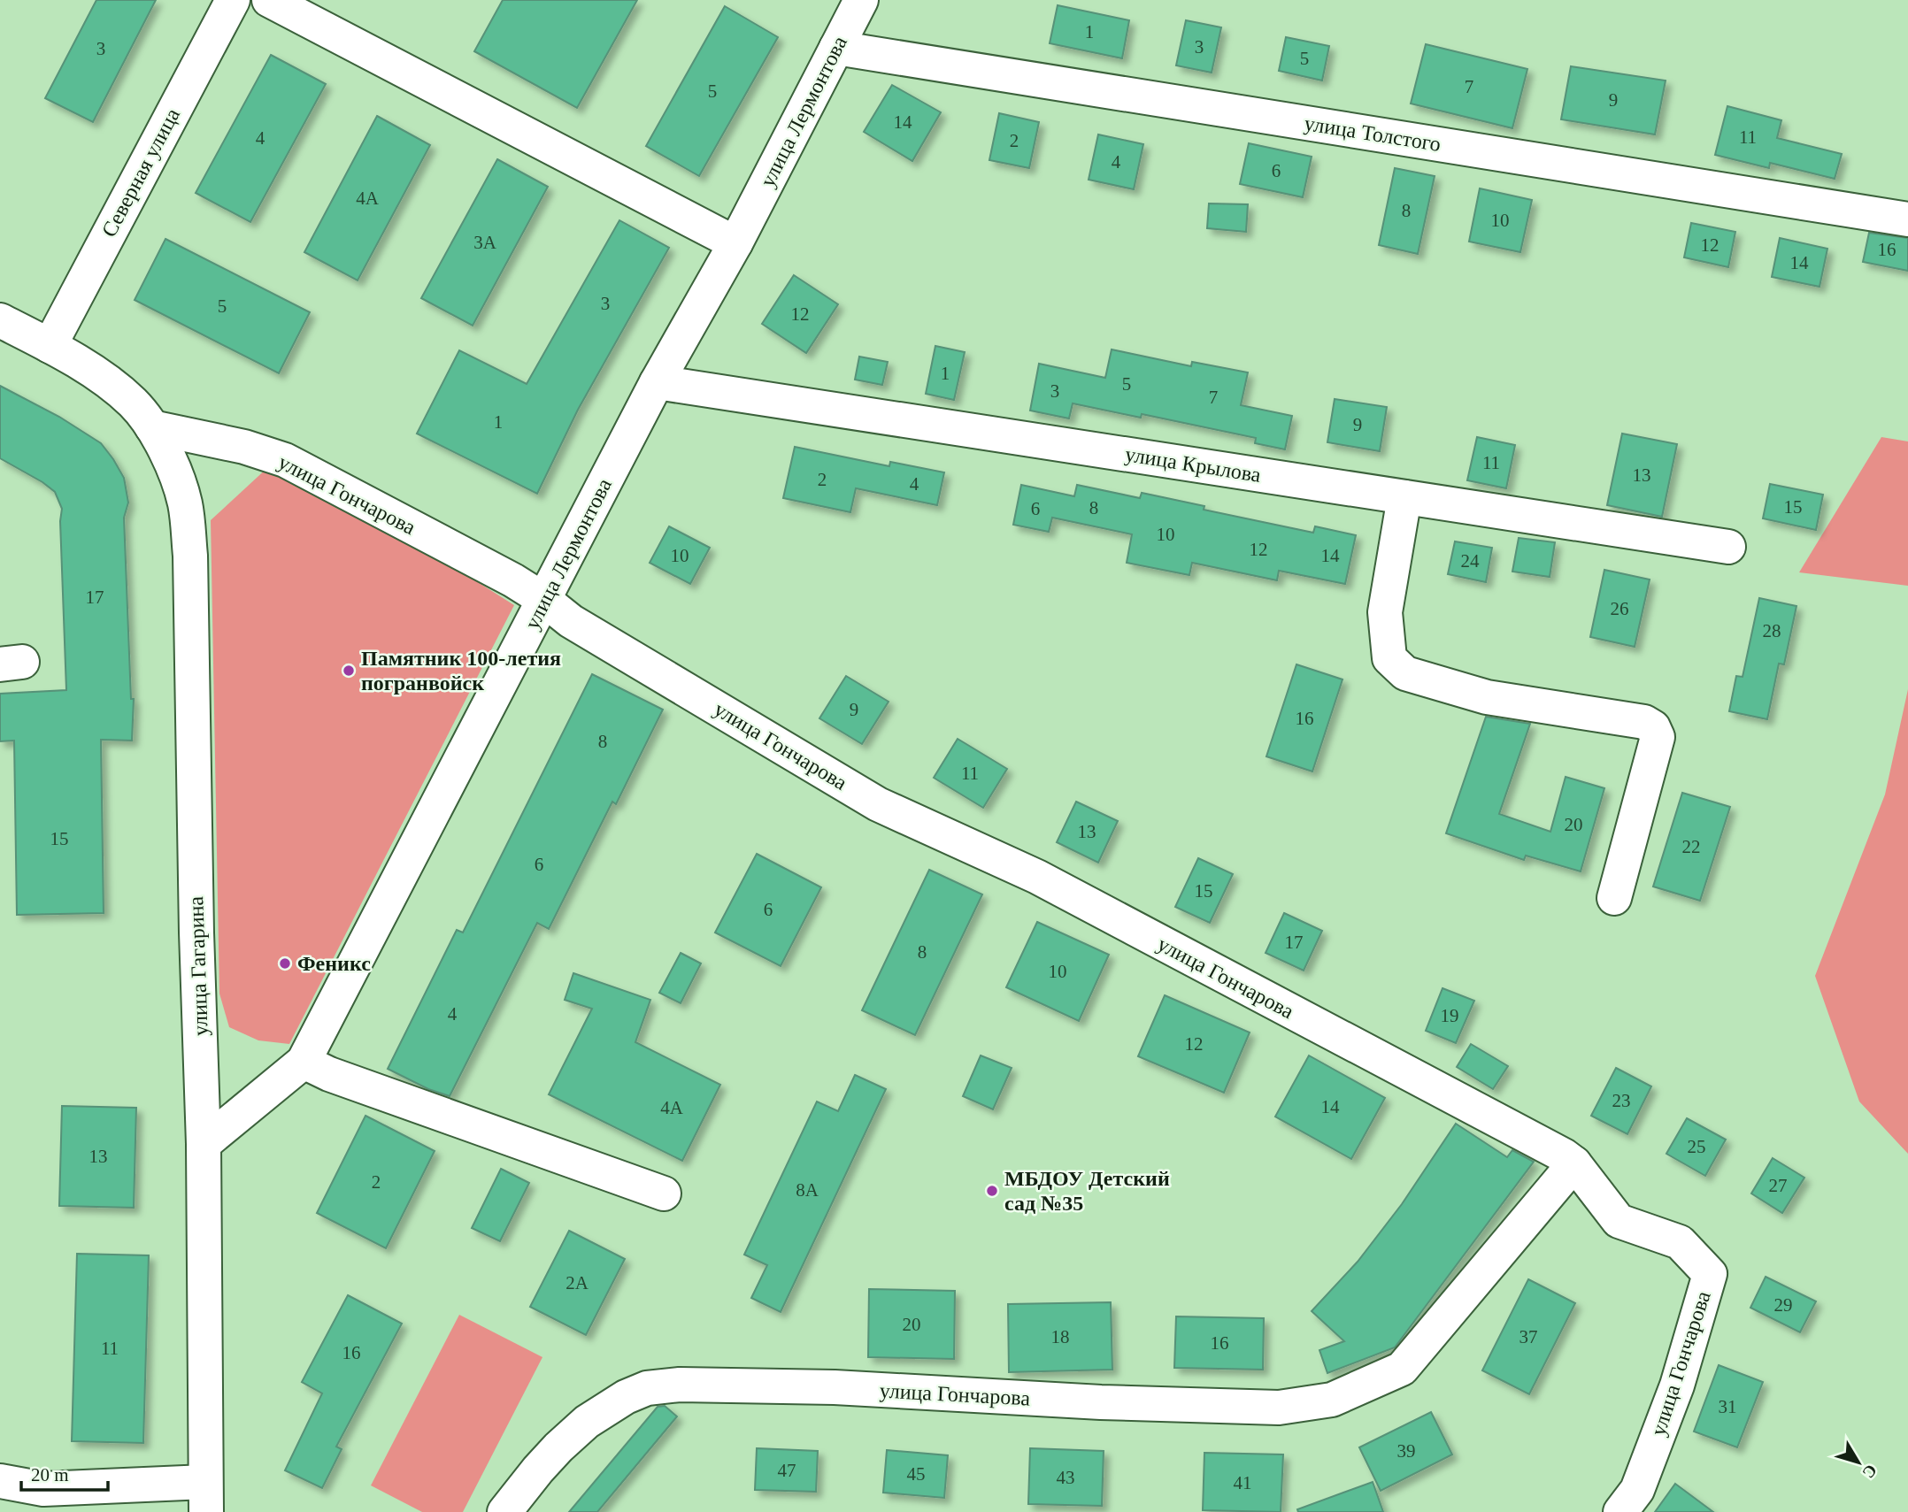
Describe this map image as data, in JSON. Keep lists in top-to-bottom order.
{
  "streets": {
    "street": [
      "улица Лермонтова",
      "улица Толстого",
      "Северная улица",
      "улица Крылова",
      "улица Гончарова",
      "улица Гагарина"
    ]
  },
  "crossings": [
    ["улица Лермонтова", "улица Толстого"],
    ["улица Лермонтова", "улица Крылова"],
    ["улица Лермонтова", "улица Гончарова"],
    ["улица Лермонтова", "улица Гагарина"],
    ["улица Гончарова", "улица Гагарина"]
  ],
  "places": ["Памятник 100-летия погранвойск", "Феникс", "МБДОУ Детский сад №35"],
  "house_numbers": [
    "1",
    "3",
    "3",
    "5",
    "7",
    "5",
    "9",
    "14",
    "11",
    "4",
    "2",
    "4",
    "6",
    "4А",
    "8",
    "10",
    "3А",
    "12",
    "16",
    "14",
    "3",
    "5",
    "12",
    "1",
    "5",
    "3",
    "7",
    "1",
    "9",
    "11",
    "13",
    "2",
    "4",
    "15",
    "8",
    "6",
    "10",
    "12",
    "10",
    "14",
    "24",
    "17",
    "26",
    "28",
    "9",
    "16",
    "8",
    "11",
    "20",
    "13",
    "15",
    "22",
    "6",
    "15",
    "6",
    "17",
    "8",
    "10",
    "4",
    "19",
    "12",
    "23",
    "14",
    "4А",
    "25",
    "13",
    "2",
    "27",
    "8А",
    "2А",
    "29",
    "20",
    "18",
    "37",
    "16",
    "11",
    "16",
    "31",
    "39",
    "47",
    "45",
    "43",
    "41"
  ],
  "scale_bar": "20 m",
  "north": "bottom right"
}
